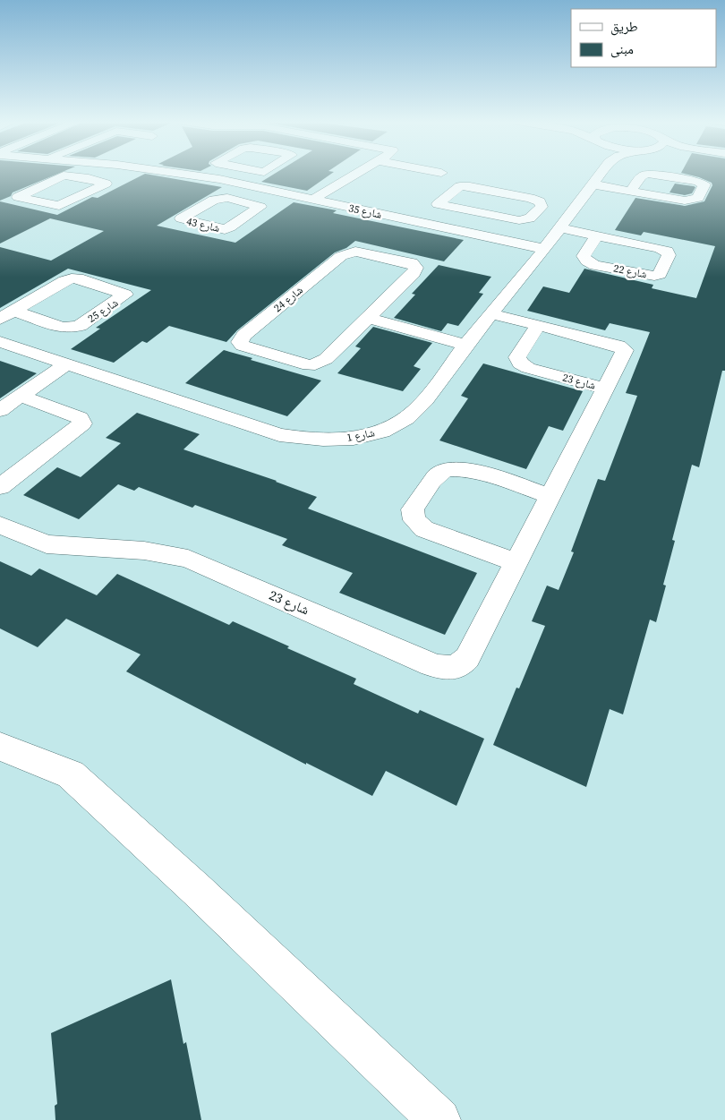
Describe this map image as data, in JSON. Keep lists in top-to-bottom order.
{
  "streets": {
    "street": [
      "شارع 35",
      "شارع 43",
      "شارع 22",
      "شارع 24",
      "شارع 25",
      "شارع 23",
      "شارع 1"
    ]
  },
  "crossings": [
    ["شارع 35", "شارع 1"],
    ["شارع 22", "شارع 1"],
    ["شارع 23", "شارع 1"]
  ],
  "legend": ["طريق", "مبنى"]
}
